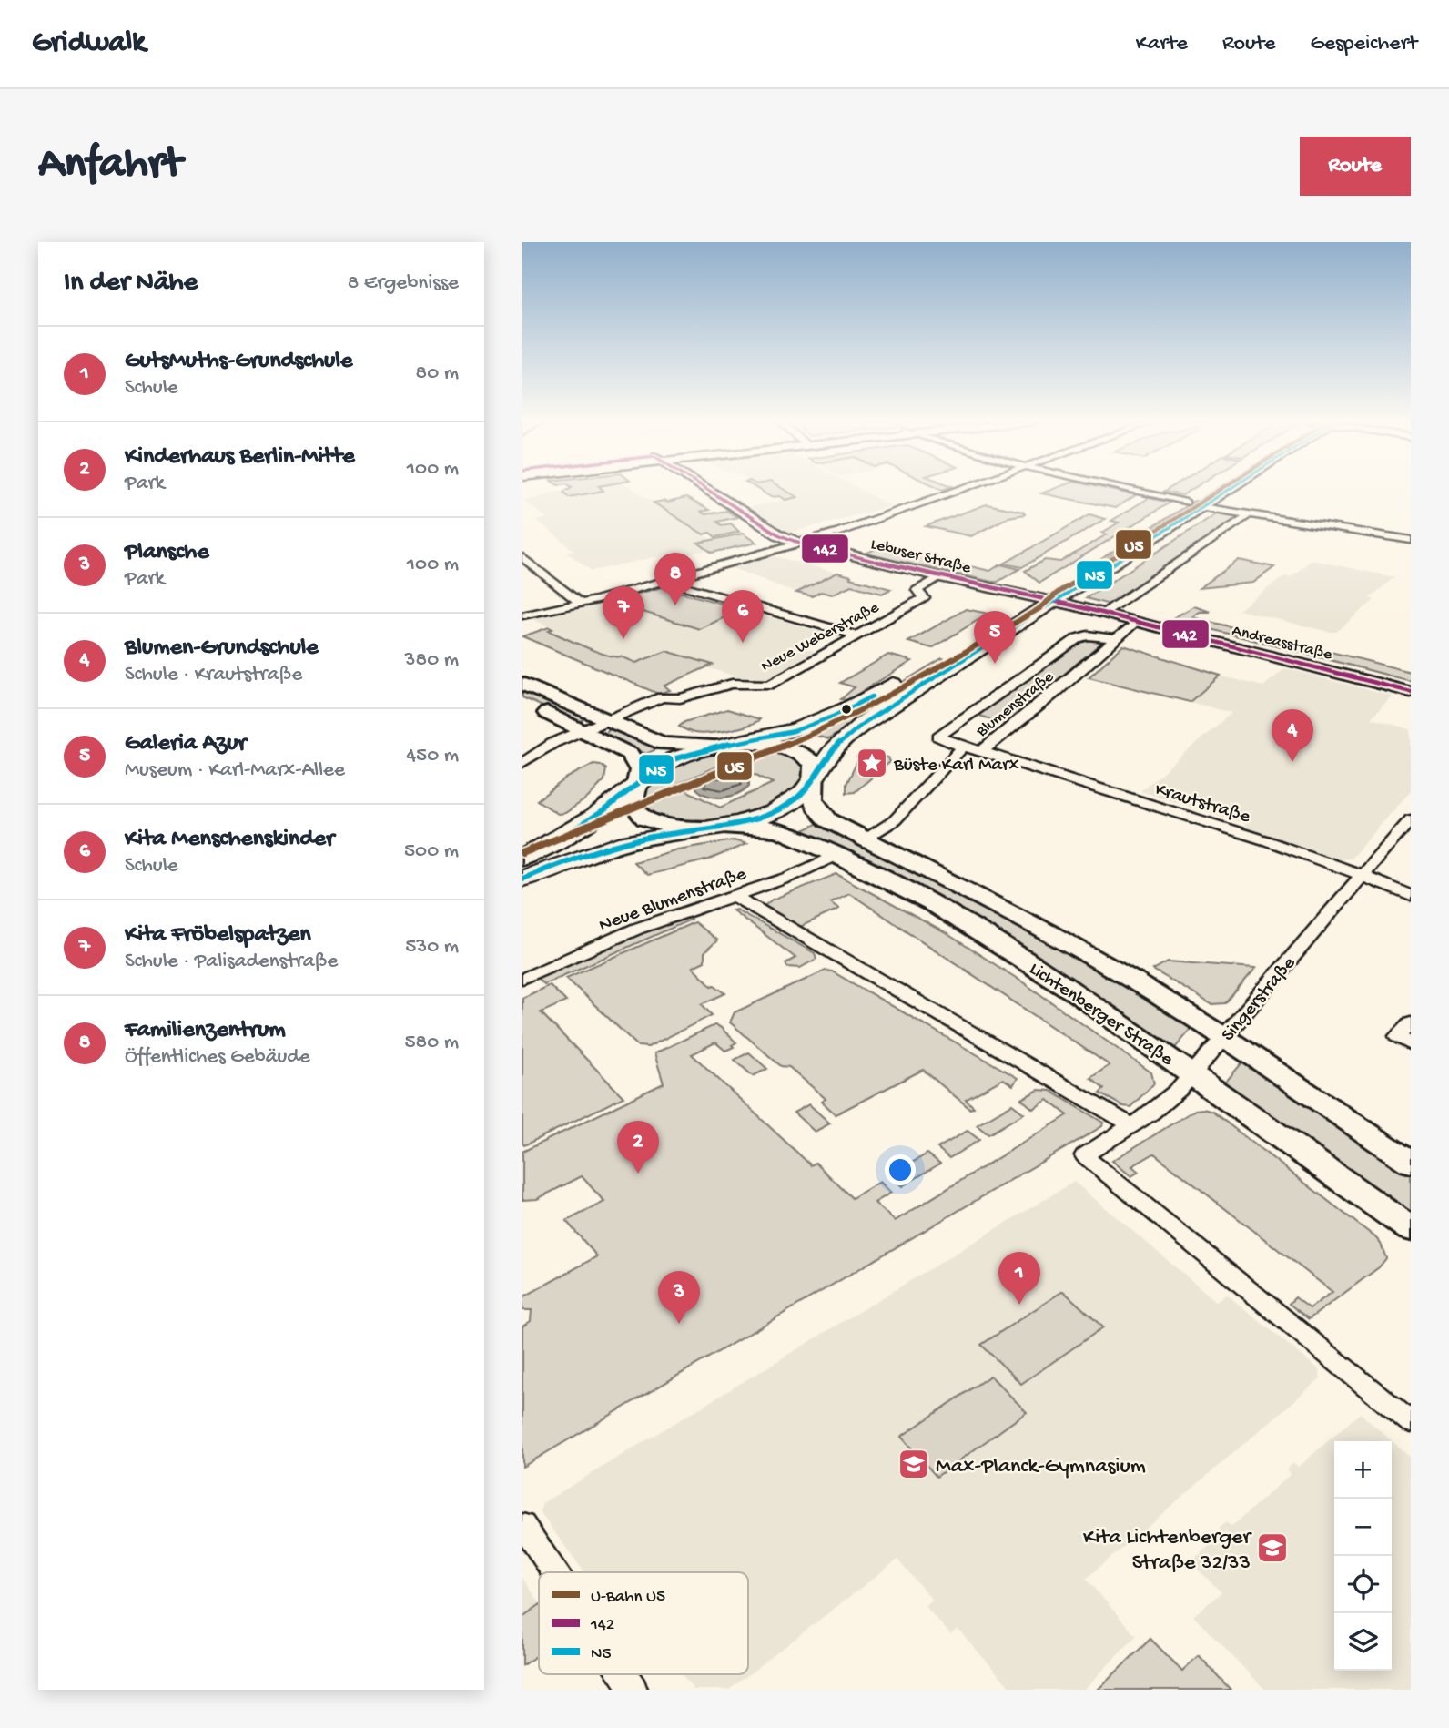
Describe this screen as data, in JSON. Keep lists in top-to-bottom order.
{
  "streets": {
    "main road": ["Lichtenberger Straße"],
    "street": [
      "Lebuser Straße",
      "Neue Weberstraße",
      "Andreasstraße",
      "Blumenstraße",
      "Krautstraße",
      "Neue Blumenstraße",
      "Singerstraße"
    ]
  },
  "crossings": [
    ["Lebuser Straße", "Neue Weberstraße"],
    ["Lebuser Straße", "Andreasstraße"],
    ["Andreasstraße", "Blumenstraße"],
    ["Blumenstraße", "Krautstraße"],
    ["Krautstraße", "Singerstraße"],
    ["Neue Blumenstraße", "Lichtenberger Straße"],
    ["Singerstraße", "Lichtenberger Straße"]
  ],
  "places": {
    "place": ["Büste Karl Marx"],
    "school or university": ["Max-Planck-Gymnasium", "Kita Lichtenberger Straße 32/33"]
  },
  "lines": ["metro line U5", "transit line 142", "transit line N5"],
  "legend": ["U-Bahn U5", "142", "N5"],
  "page": {
    "header": "Gridwalk",
    "nav": ["Karte", "Route", "Gespeichert"],
    "buttons": "Route",
    "title": "Anfahrt",
    "heading": ["In der Nähe", "8 Ergebnisse"],
    "list": [
      {
        "mark": "1",
        "name": "GutsMuths-Grundschule",
        "note": "Schule",
        "value": "80 m"
      },
      {
        "mark": "2",
        "name": "Kinderhaus Berlin-Mitte",
        "note": "Park",
        "value": "100 m"
      },
      {
        "mark": "3",
        "name": "Plansche",
        "note": "Park",
        "value": "100 m"
      },
      {
        "mark": "4",
        "name": "Blumen-Grundschule",
        "note": "Schule · Krautstraße",
        "value": "380 m"
      },
      {
        "mark": "5",
        "name": "Galeria Azur",
        "note": "Museum · Karl-Marx-Allee",
        "value": "450 m"
      },
      {
        "mark": "6",
        "name": "Kita Menschenskinder",
        "note": "Schule",
        "value": "500 m"
      },
      {
        "mark": "7",
        "name": "Kita Fröbelspatzen",
        "note": "Schule · Palisadenstraße",
        "value": "530 m"
      },
      {
        "mark": "8",
        "name": "Familienzentrum",
        "note": "Öffentliches Gebäude",
        "value": "580 m"
      }
    ],
    "pins": [
      "8",
      "7",
      "6",
      "5",
      "4",
      "2",
      "1",
      "3"
    ],
    "map_buttons": ["+", "−"]
  }
}
